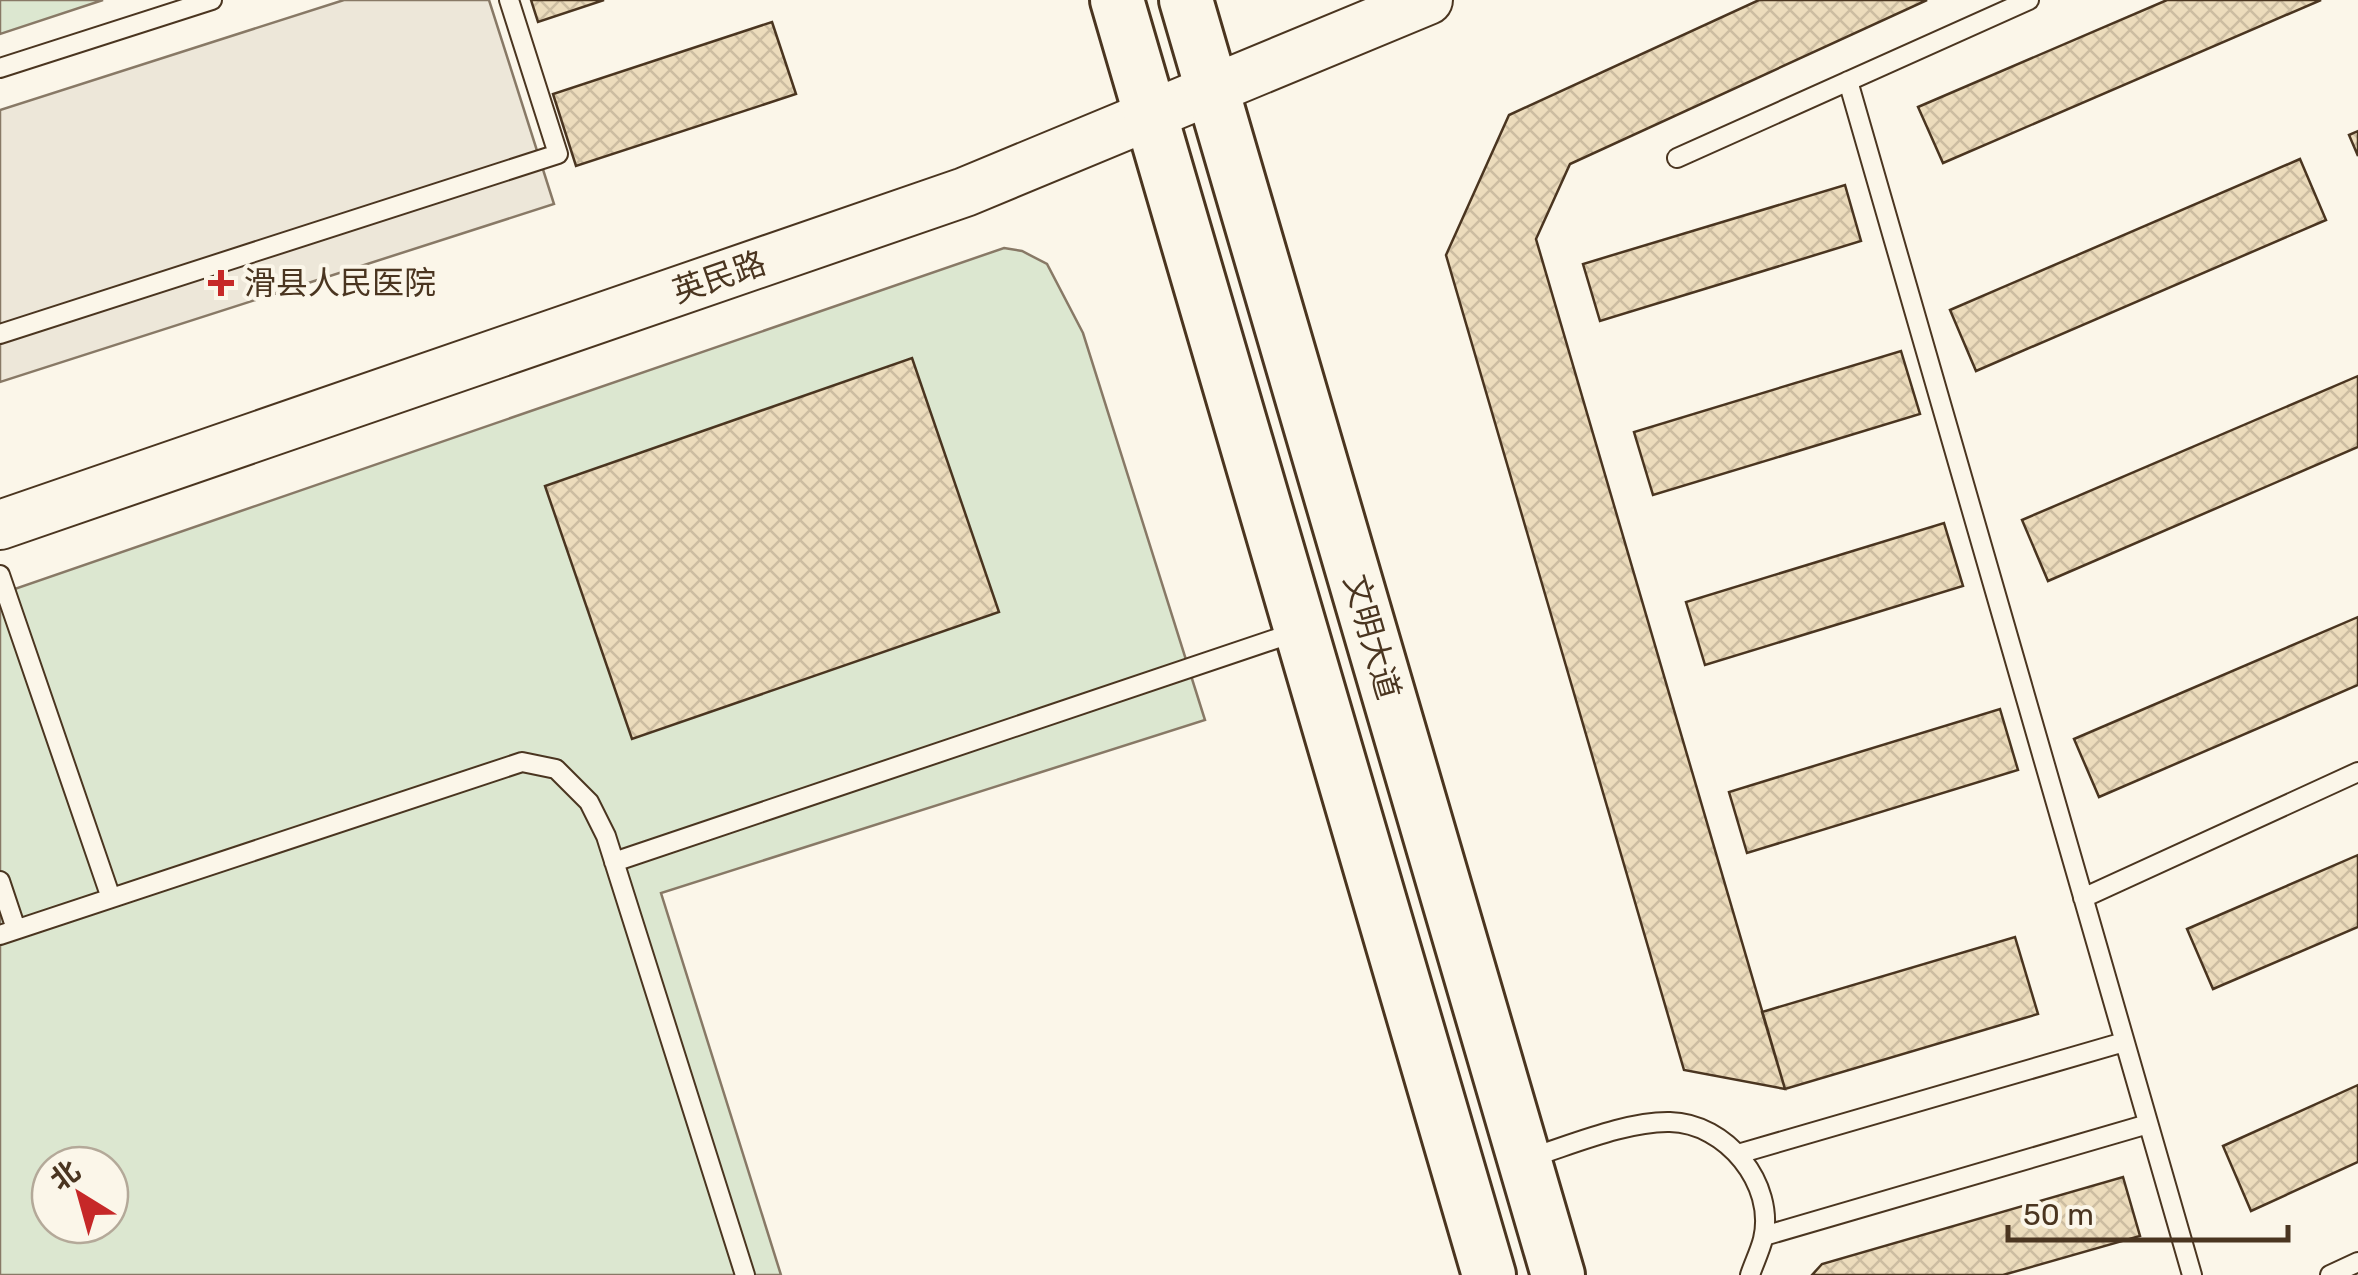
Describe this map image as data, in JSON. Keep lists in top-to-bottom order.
{
  "streets": {
    "main road": ["文明大道"],
    "street": ["英民路"]
  },
  "crossings": [
    ["英民路", "文明大道"]
  ],
  "places": {
    "health": ["滑县人民医院"]
  },
  "scale_bar": "50 m",
  "north": "top left"
}
